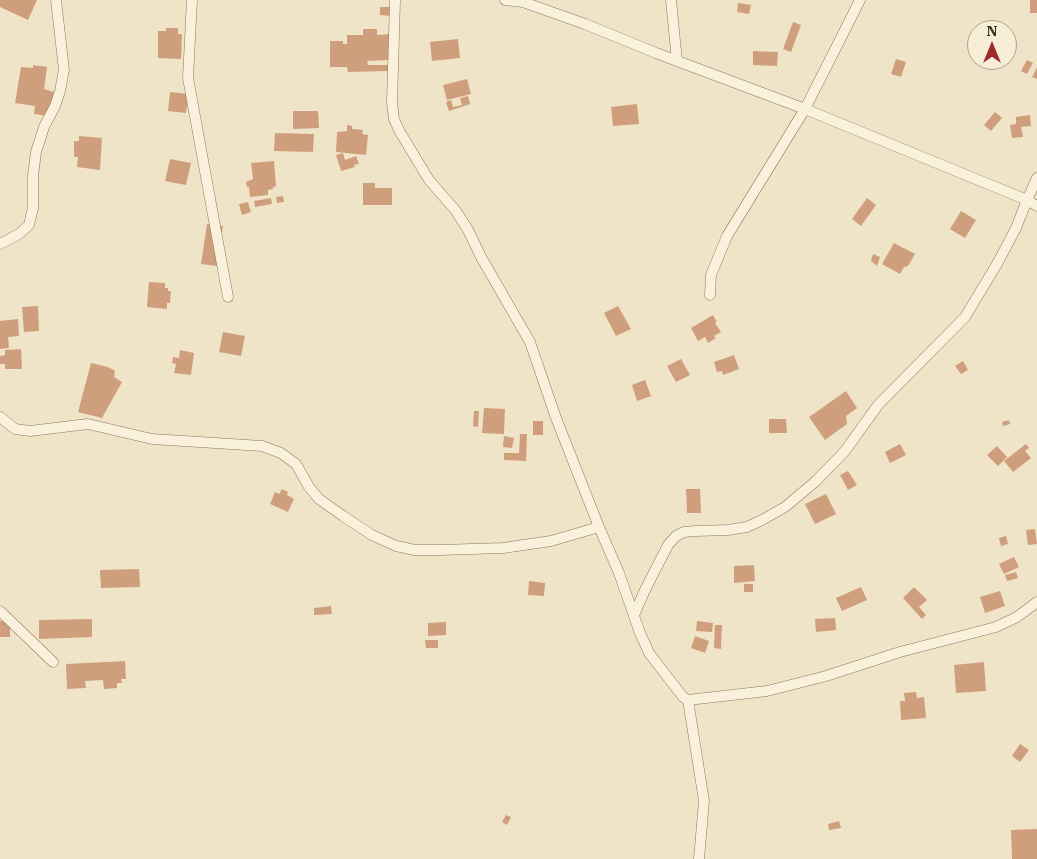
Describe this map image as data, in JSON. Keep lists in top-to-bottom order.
{
  "north": "top"
}
